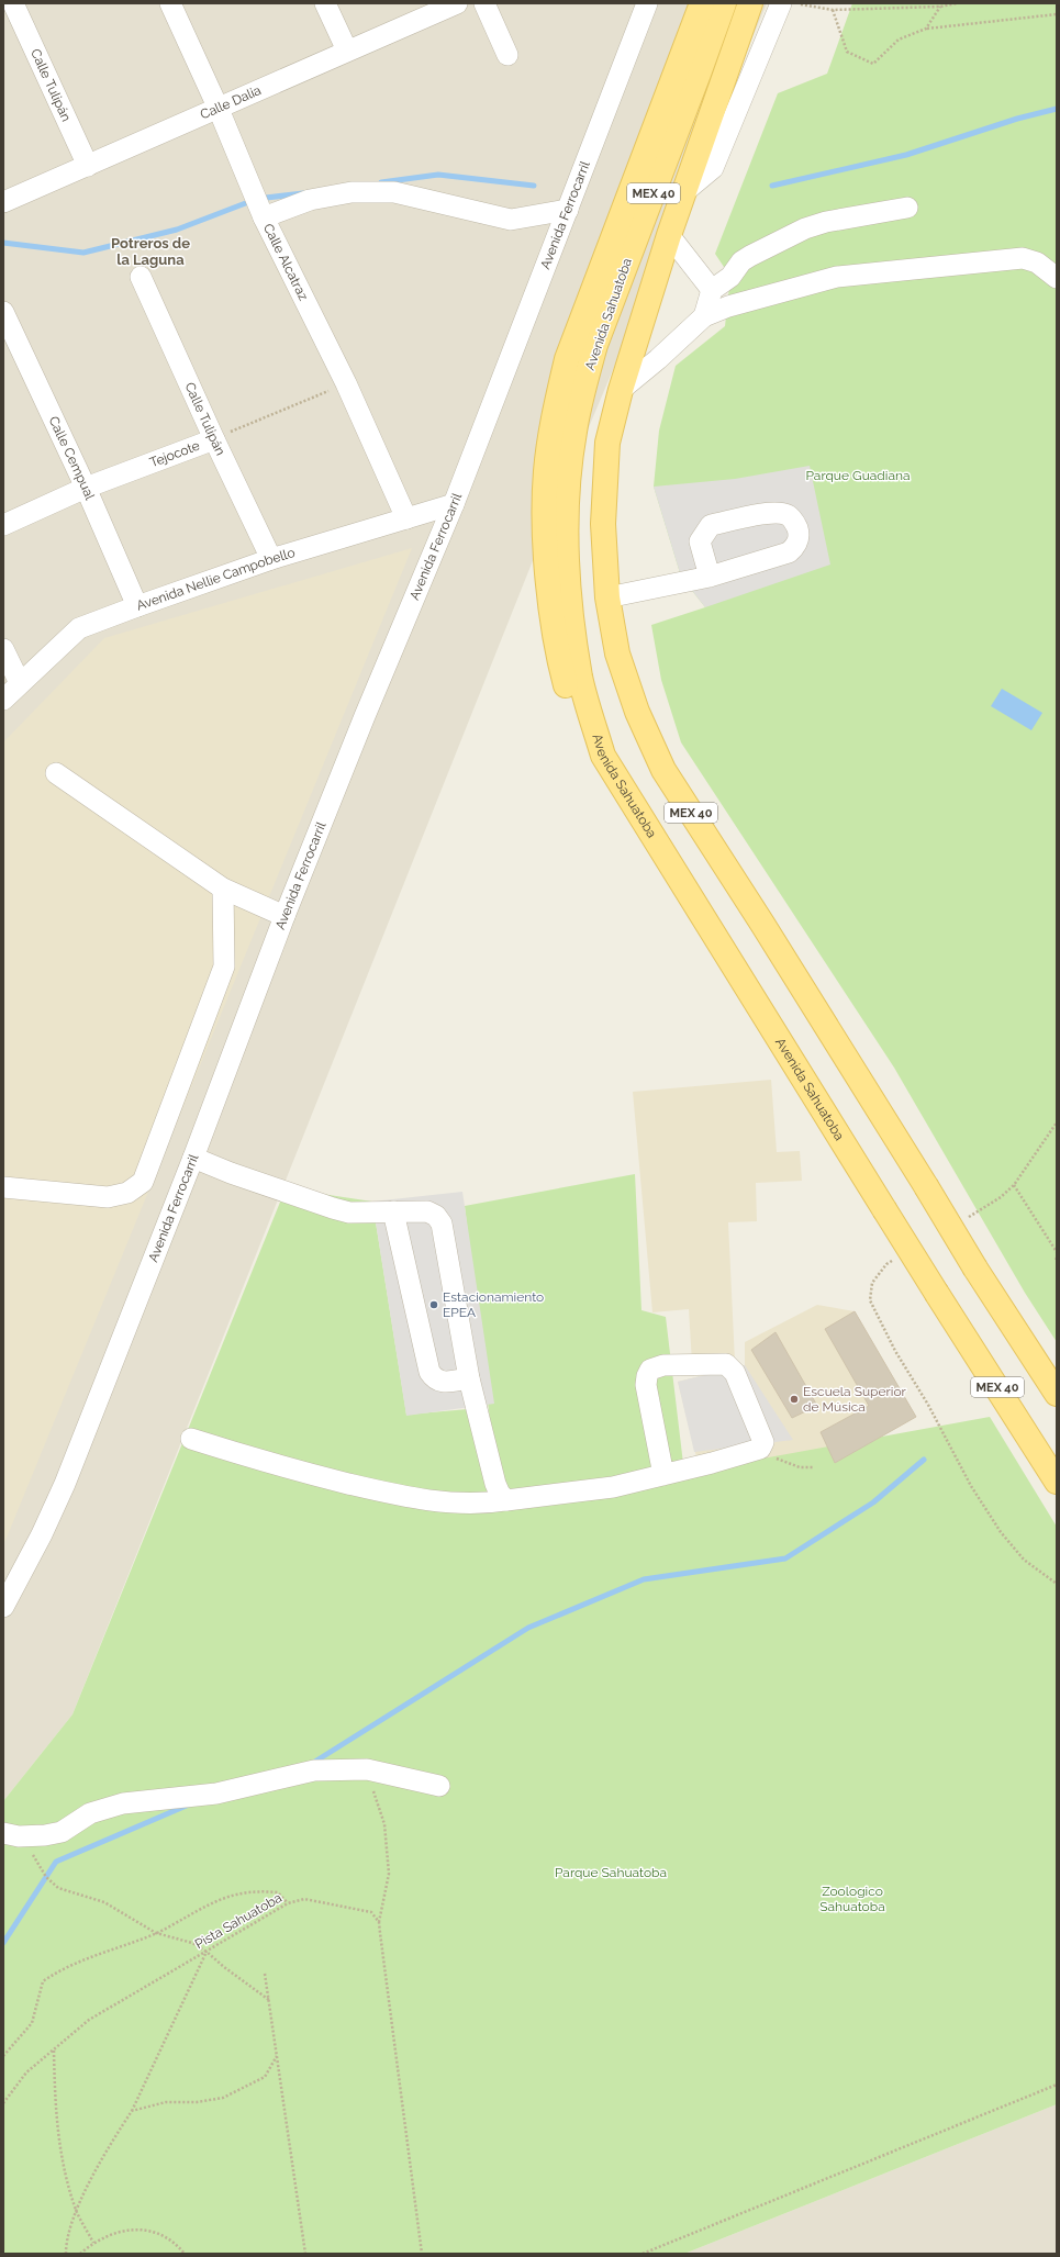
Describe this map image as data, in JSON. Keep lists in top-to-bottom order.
{
  "streets": {
    "main road": ["MEX 40", "Avenida Sahuatoba"],
    "street": [
      "Calle Tulipán",
      "Calle Dalia",
      "Avenida Ferrocarril",
      "Calle Alcatraz",
      "Tejocote",
      "Calle Cempual",
      "Avenida Nellie Campobello"
    ],
    "path": ["Pista Sahuatoba"]
  },
  "crossings": [
    ["Calle Tulipán", "Calle Dalia"],
    ["Calle Tulipán", "Tejocote"],
    ["Calle Tulipán", "Avenida Nellie Campobello"],
    ["Calle Dalia", "Calle Alcatraz"],
    ["Avenida Ferrocarril", "Avenida Nellie Campobello"],
    ["Calle Alcatraz", "Tejocote"],
    ["Calle Alcatraz", "Avenida Nellie Campobello"],
    ["Tejocote", "Calle Cempual"],
    ["Calle Cempual", "Avenida Nellie Campobello"]
  ],
  "districts": ["Potreros de la Laguna"],
  "parks": ["Parque Guadiana", "Parque Sahuatoba", "Zoologico Sahuatoba"],
  "places": ["Estacionamiento EPEA", "Escuela Superior de Música"]
}
